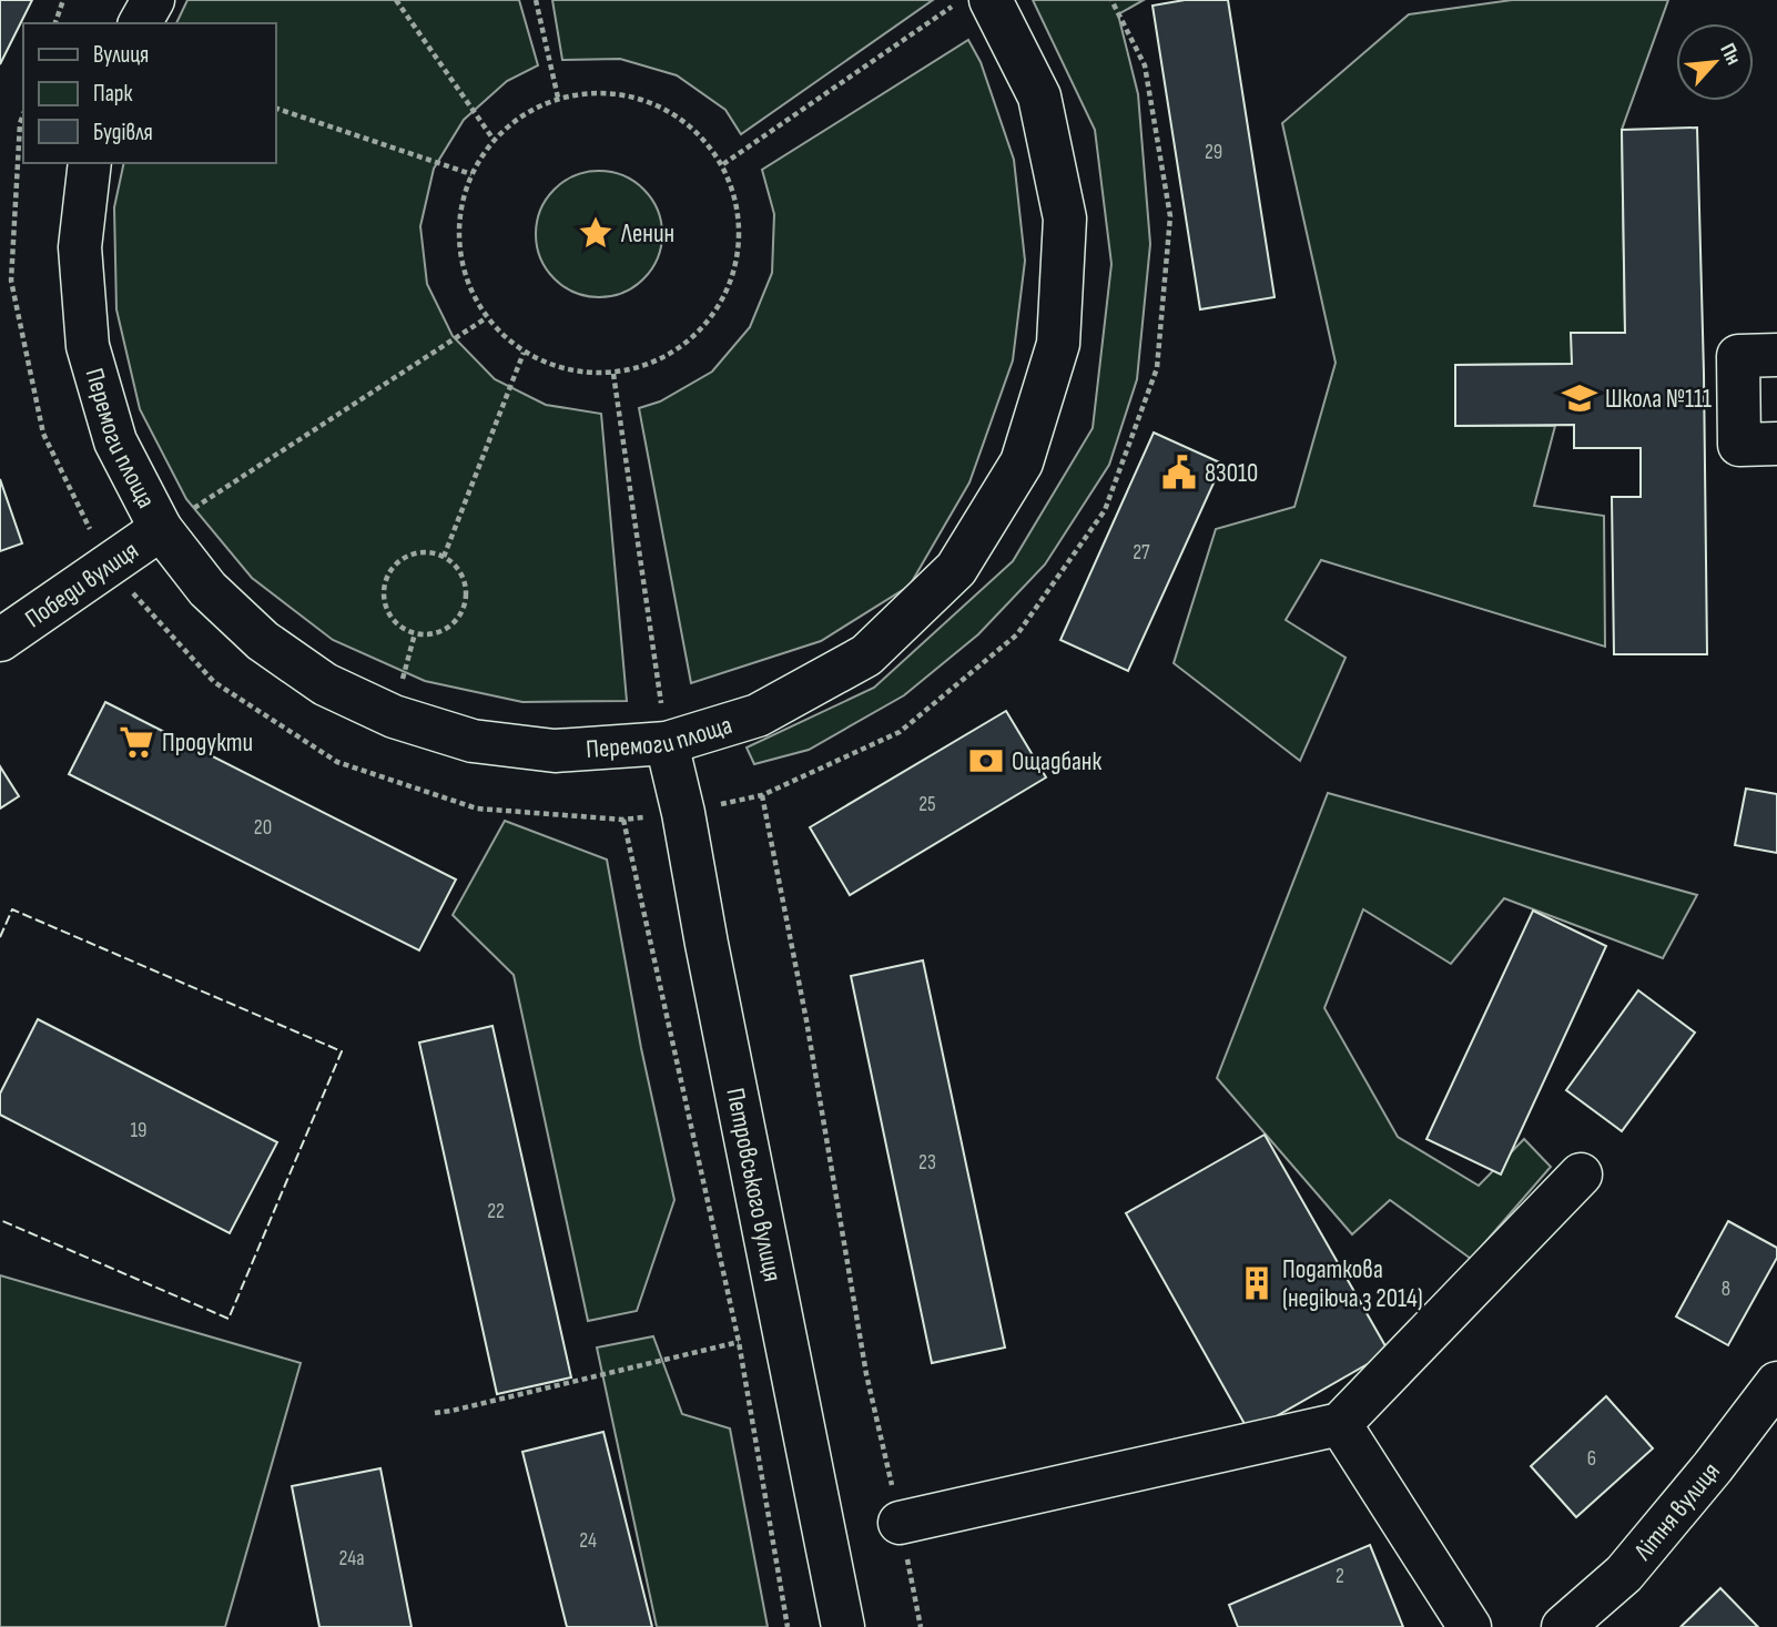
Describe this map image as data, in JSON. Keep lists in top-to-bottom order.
{
  "streets": {
    "main road": [
      "Перемоги площа",
      "Победи вулиця",
      "Петровського вулиця",
      "Літня вулиця"
    ]
  },
  "crossings": [
    ["Перемоги площа", "Победи вулиця"],
    ["Перемоги площа", "Петровського вулиця"]
  ],
  "places": {
    "place": ["Ленин"],
    "school or university": ["Школа №111"],
    "public building": ["83010"],
    "supermarket": ["Продукти"],
    "bank": ["Ощадбанк"],
    "building": ["Податкова (недіюча з 2014)"]
  },
  "house_numbers": [
    "29",
    "27",
    "25",
    "20",
    "19",
    "23",
    "22",
    "8",
    "6",
    "24",
    "24а",
    "2"
  ],
  "legend": ["Вулиця", "Парк", "Будівля"],
  "north": "top right"
}
